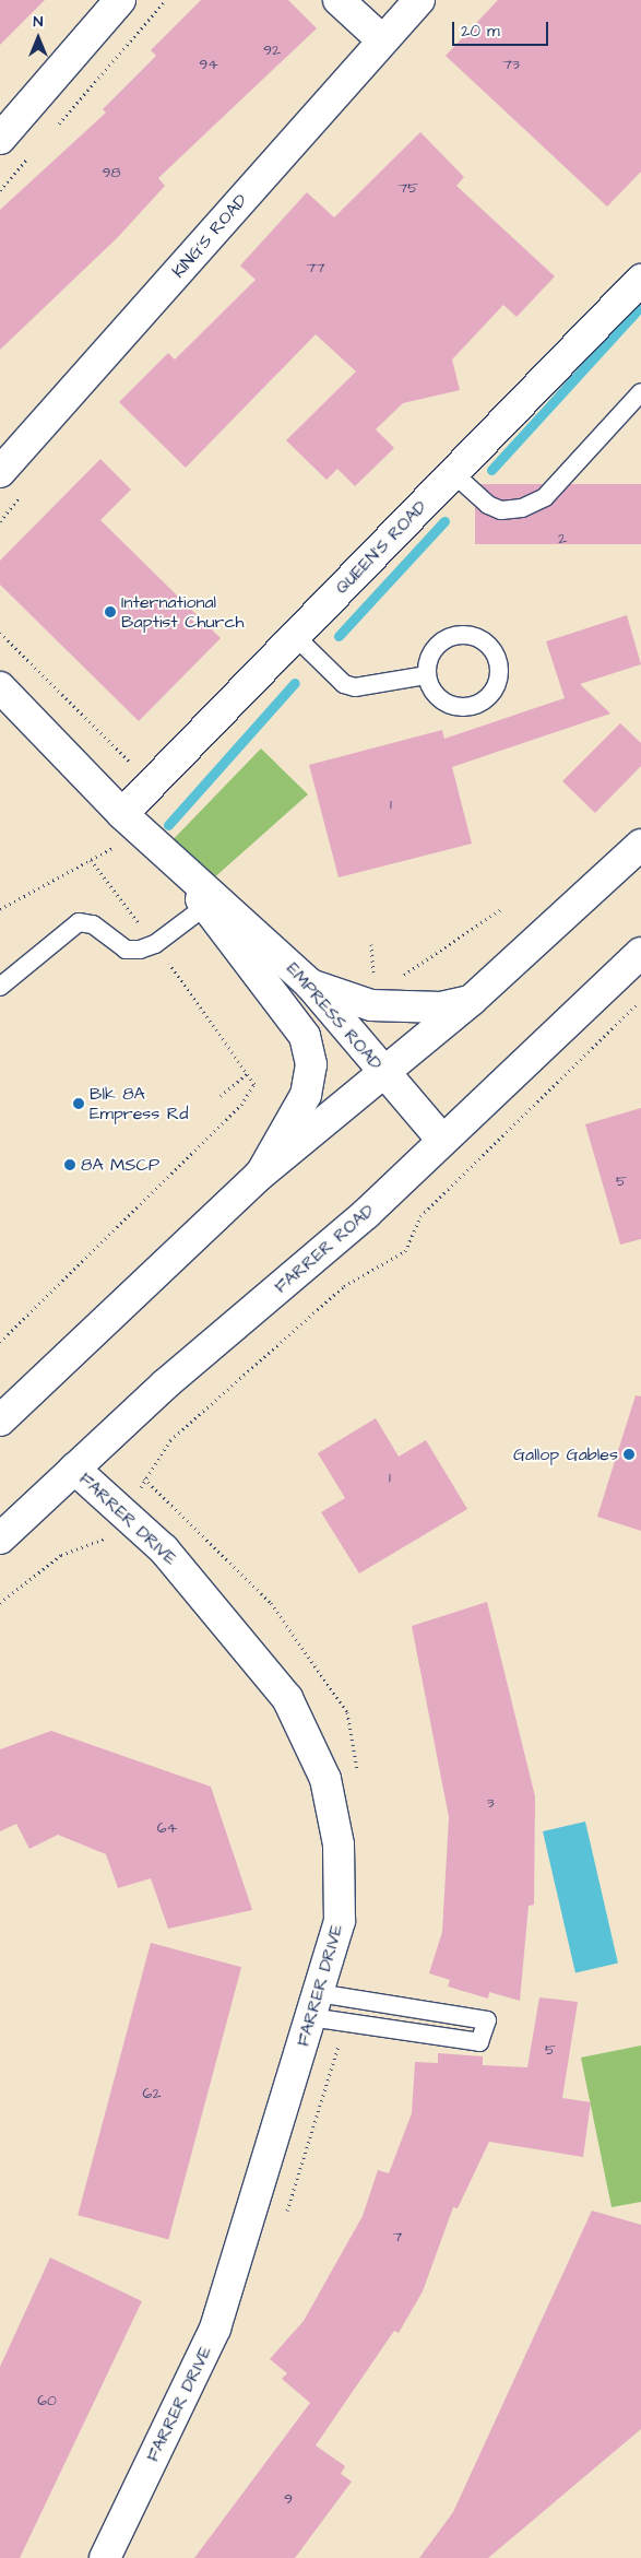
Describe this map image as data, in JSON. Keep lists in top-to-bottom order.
{
  "streets": {
    "main road": [
      "KING'S ROAD",
      "QUEEN'S ROAD",
      "EMPRESS ROAD",
      "FARRER ROAD",
      "FARRER DRIVE"
    ]
  },
  "crossings": [
    ["QUEEN'S ROAD", "EMPRESS ROAD"],
    ["EMPRESS ROAD", "FARRER ROAD"],
    ["FARRER ROAD", "FARRER DRIVE"]
  ],
  "places": [
    "International Baptist Church",
    "Blk 8A Empress Rd",
    "8A MSCP",
    "Gallop Gables"
  ],
  "house_numbers": [
    "92",
    "94",
    "73",
    "98",
    "75",
    "77",
    "2",
    "1",
    "5",
    "1",
    "3",
    "64",
    "5",
    "62",
    "7",
    "60",
    "9"
  ],
  "scale_bar": "20 m",
  "north": "top"
}
